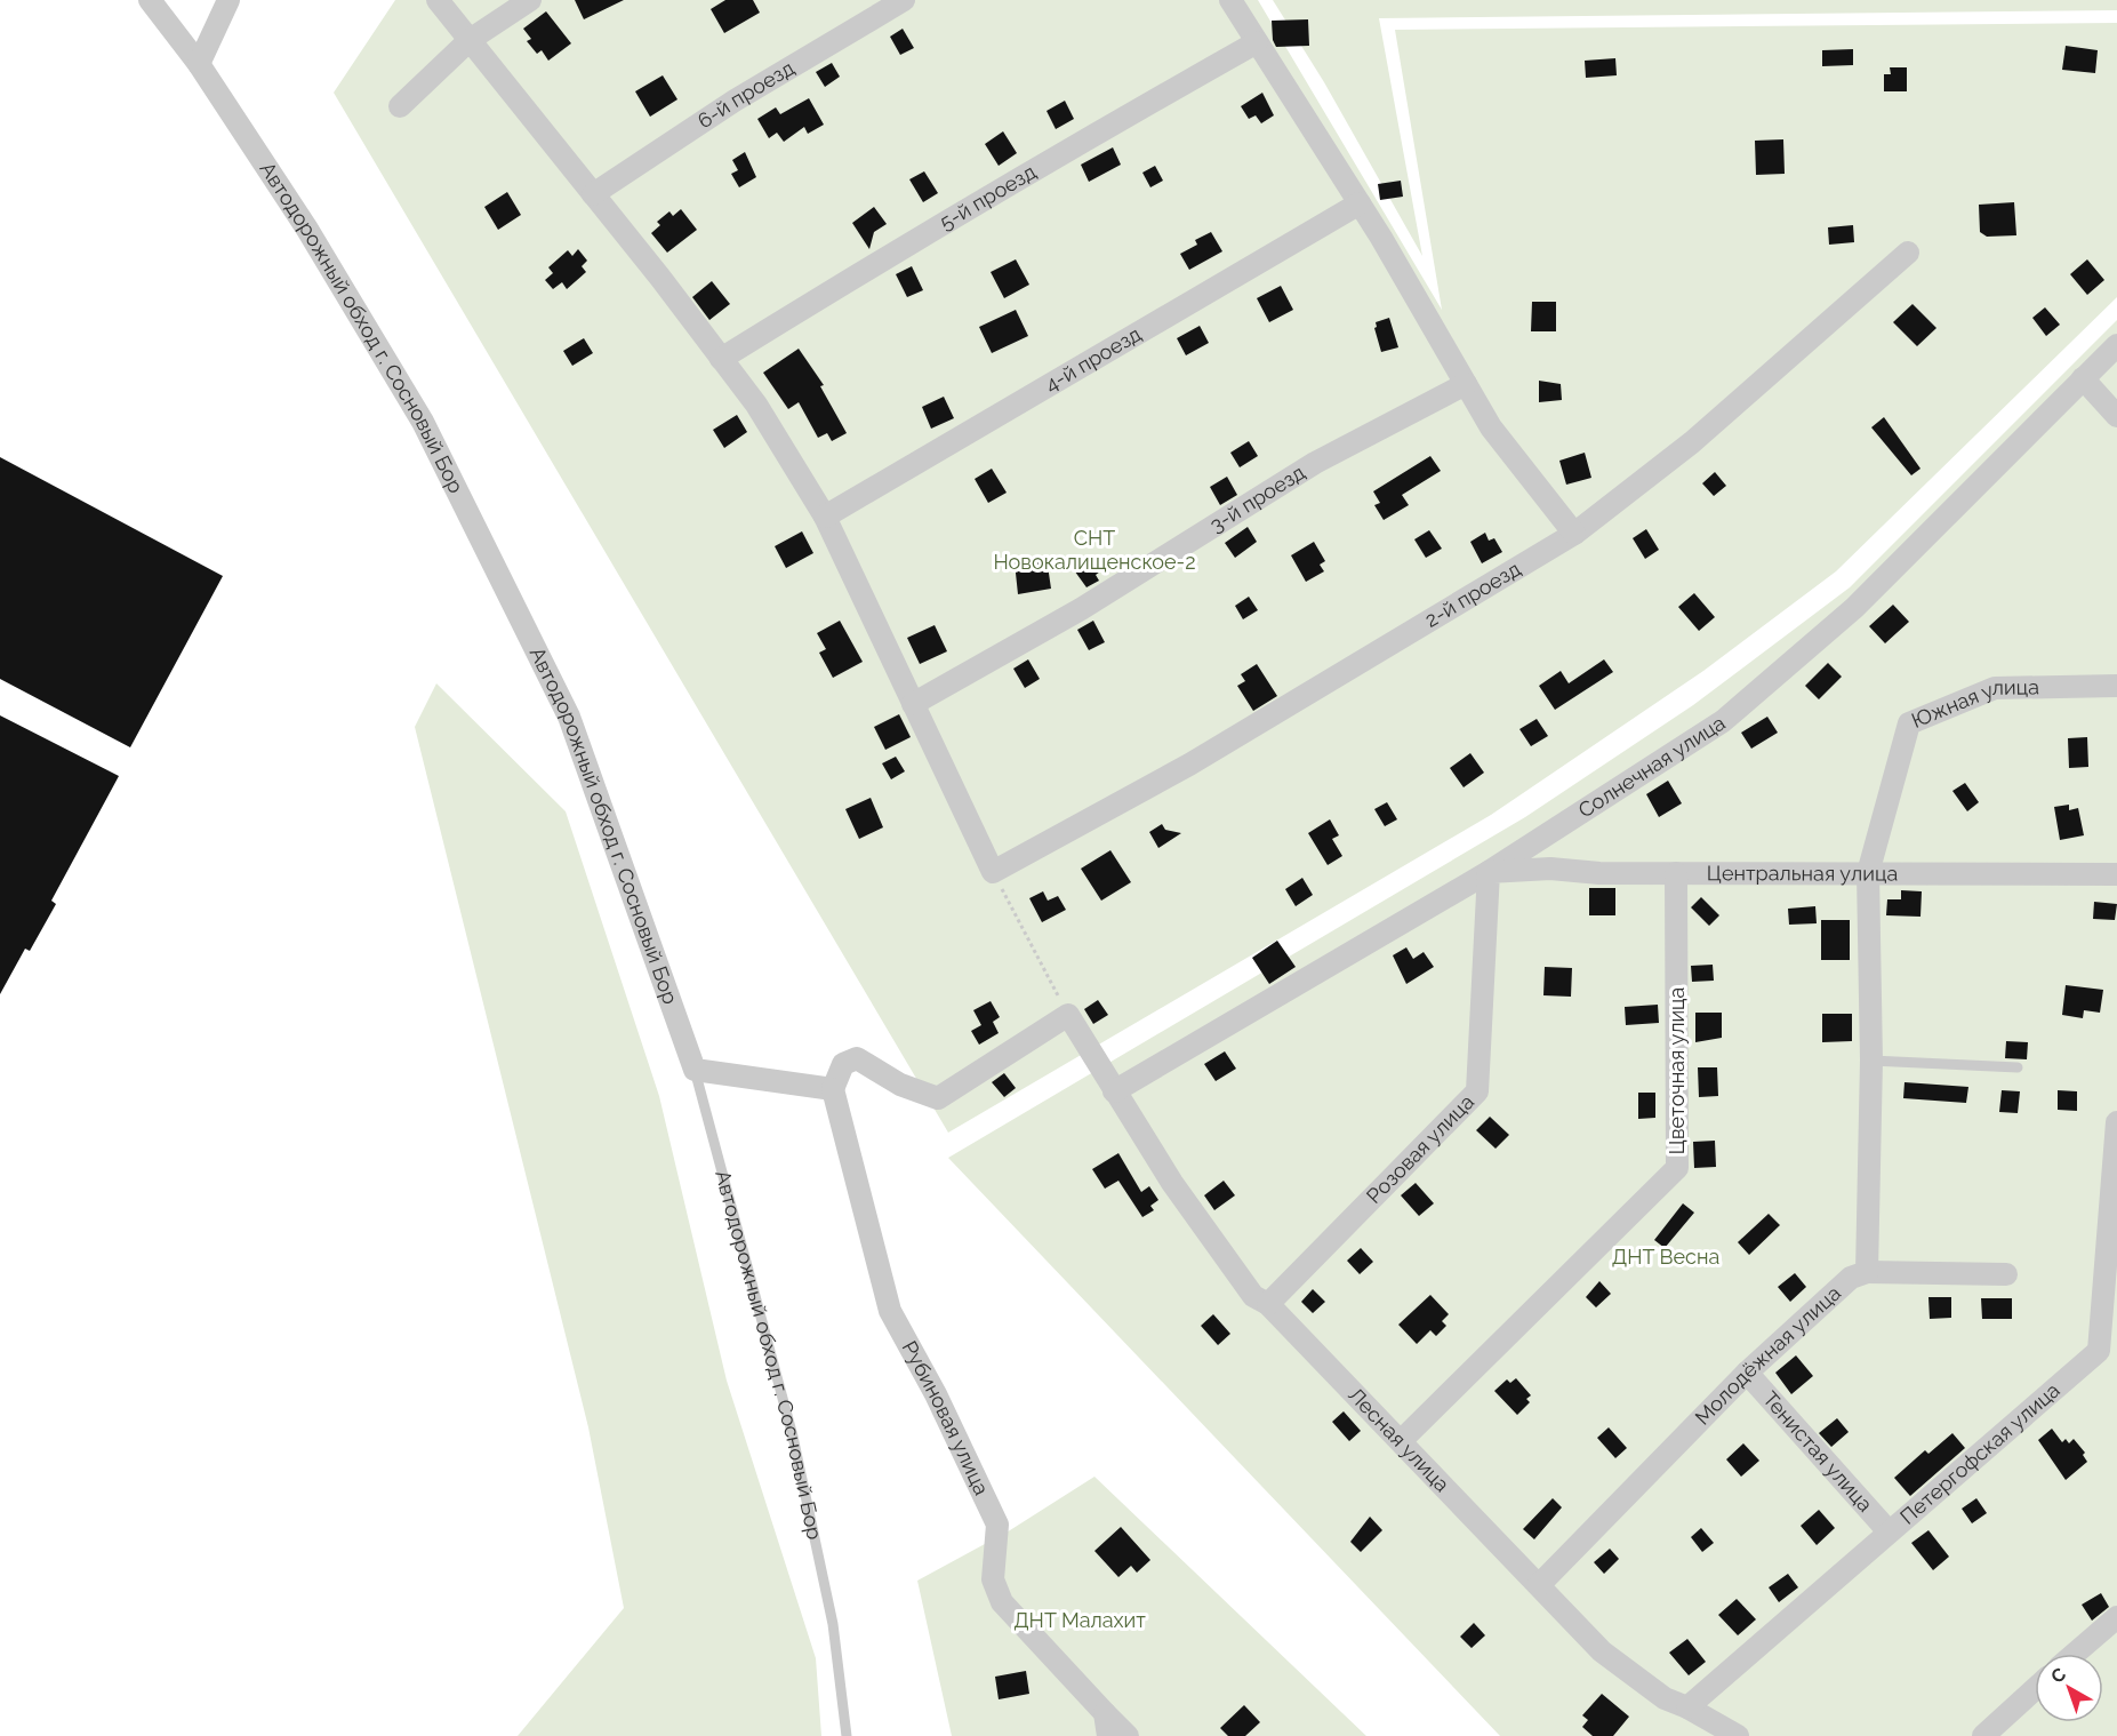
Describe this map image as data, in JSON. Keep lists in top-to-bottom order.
{
  "streets": {
    "street": [
      "6-й проезд",
      "5-й проезд",
      "Автодорожный обход г. Сосновый Бор",
      "4-й проезд",
      "3-й проезд",
      "2-й проезд",
      "Южная улица",
      "Солнечная улица",
      "Центральная улица",
      "Цветочная улица",
      "Розовая улица",
      "Молодёжная улица",
      "Рубиновая улица",
      "Лесная улица",
      "Тенистая улица",
      "Петергофская улица"
    ]
  },
  "crossings": [
    ["Южная улица", "Центральная улица"],
    ["Солнечная улица", "Центральная улица"],
    ["Солнечная улица", "Розовая улица"],
    ["Солнечная улица", "Лесная улица"],
    ["Центральная улица", "Цветочная улица"],
    ["Центральная улица", "Розовая улица"],
    ["Цветочная улица", "Лесная улица"],
    ["Розовая улица", "Лесная улица"],
    ["Молодёжная улица", "Лесная улица"],
    ["Молодёжная улица", "Тенистая улица"],
    ["Лесная улица", "Петергофская улица"],
    ["Тенистая улица", "Петергофская улица"]
  ],
  "parks": ["СНТ Новокалищенское-2", "ДНТ Весна", "ДНТ Малахит"],
  "north": "top left"
}
